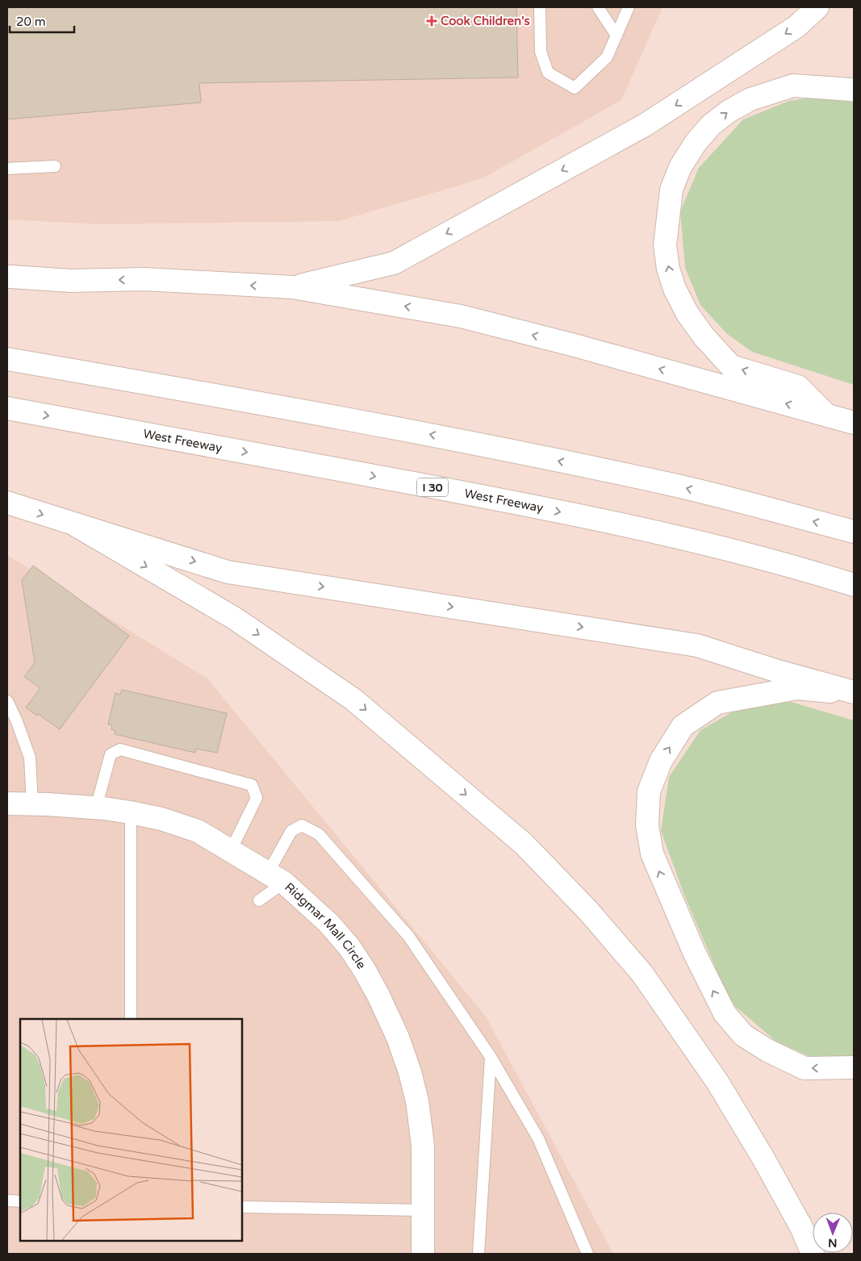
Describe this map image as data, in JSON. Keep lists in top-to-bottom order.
{
  "streets": {
    "main road": ["West Freeway", "I 30", "Ridgmar Mall Circle"]
  },
  "places": {
    "health": ["Cook Children's"]
  },
  "scale_bar": "20 m",
  "north": "bottom"
}
